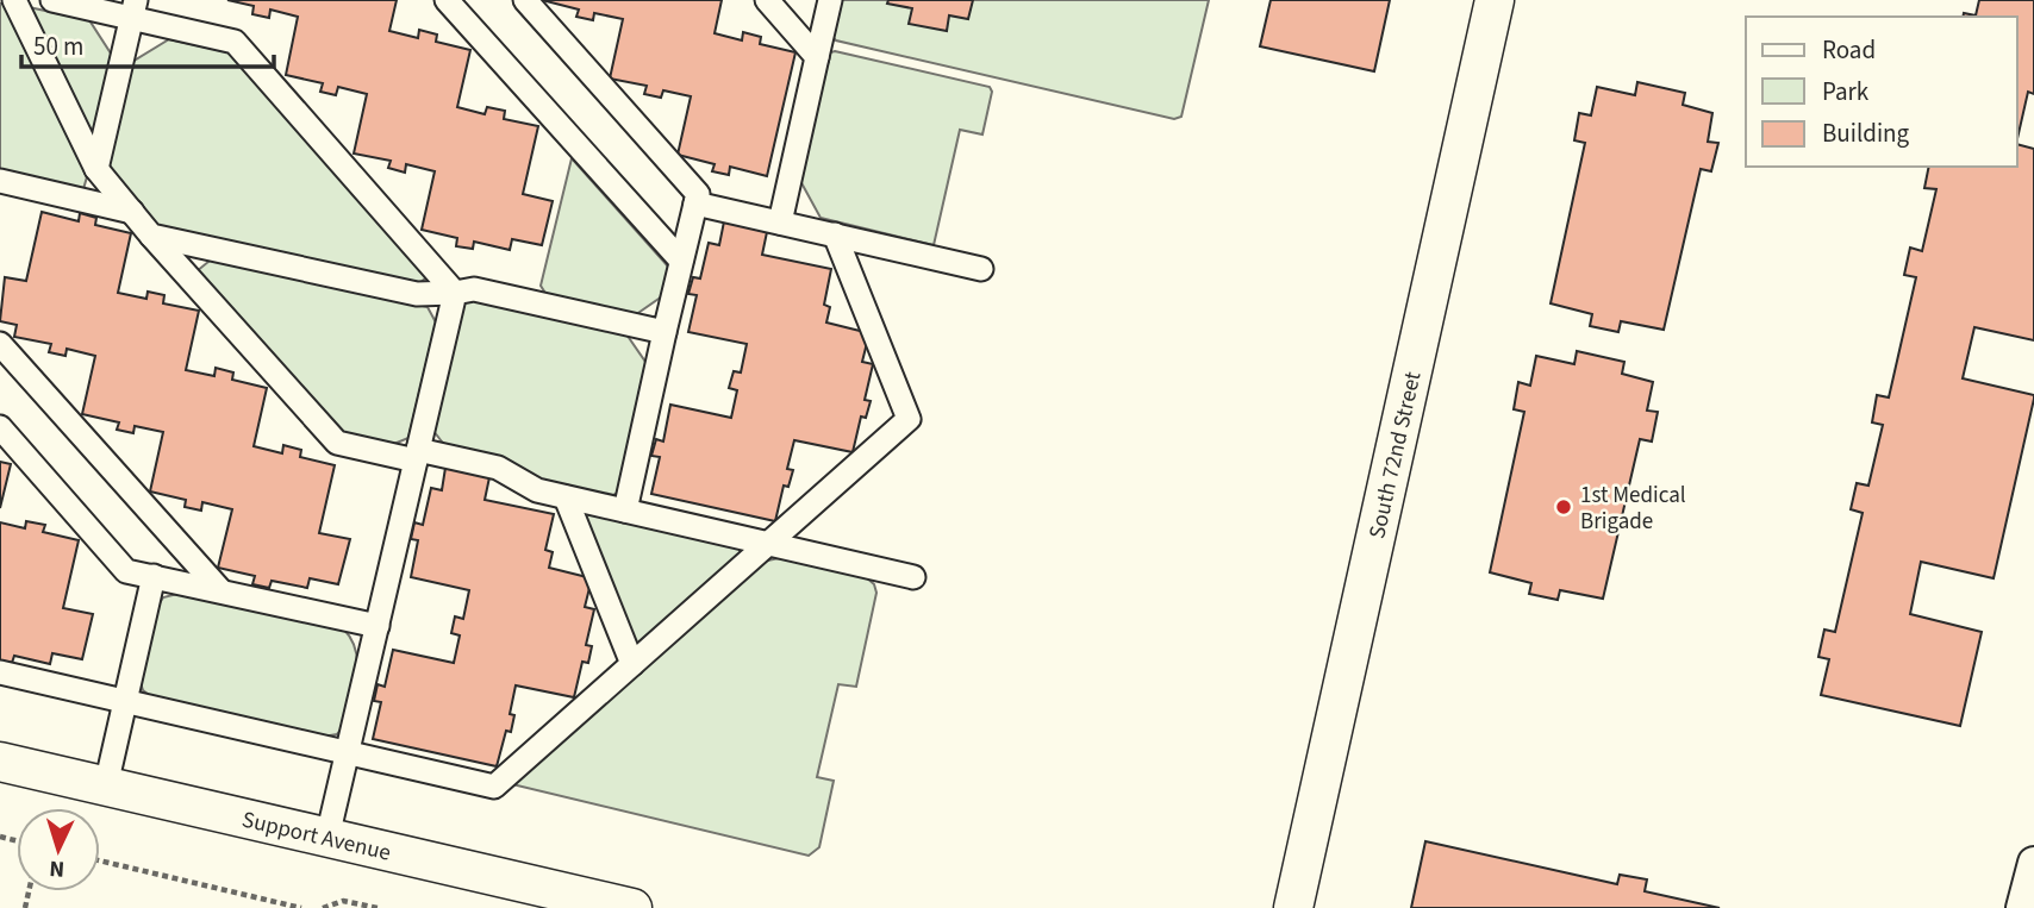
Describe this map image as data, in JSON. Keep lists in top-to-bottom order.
{
  "streets": {
    "street": ["South 72nd Street", "Support Avenue"]
  },
  "places": ["1st Medical Brigade"],
  "legend": ["Road", "Park", "Building"],
  "scale_bar": "50 m",
  "north": "bottom"
}
